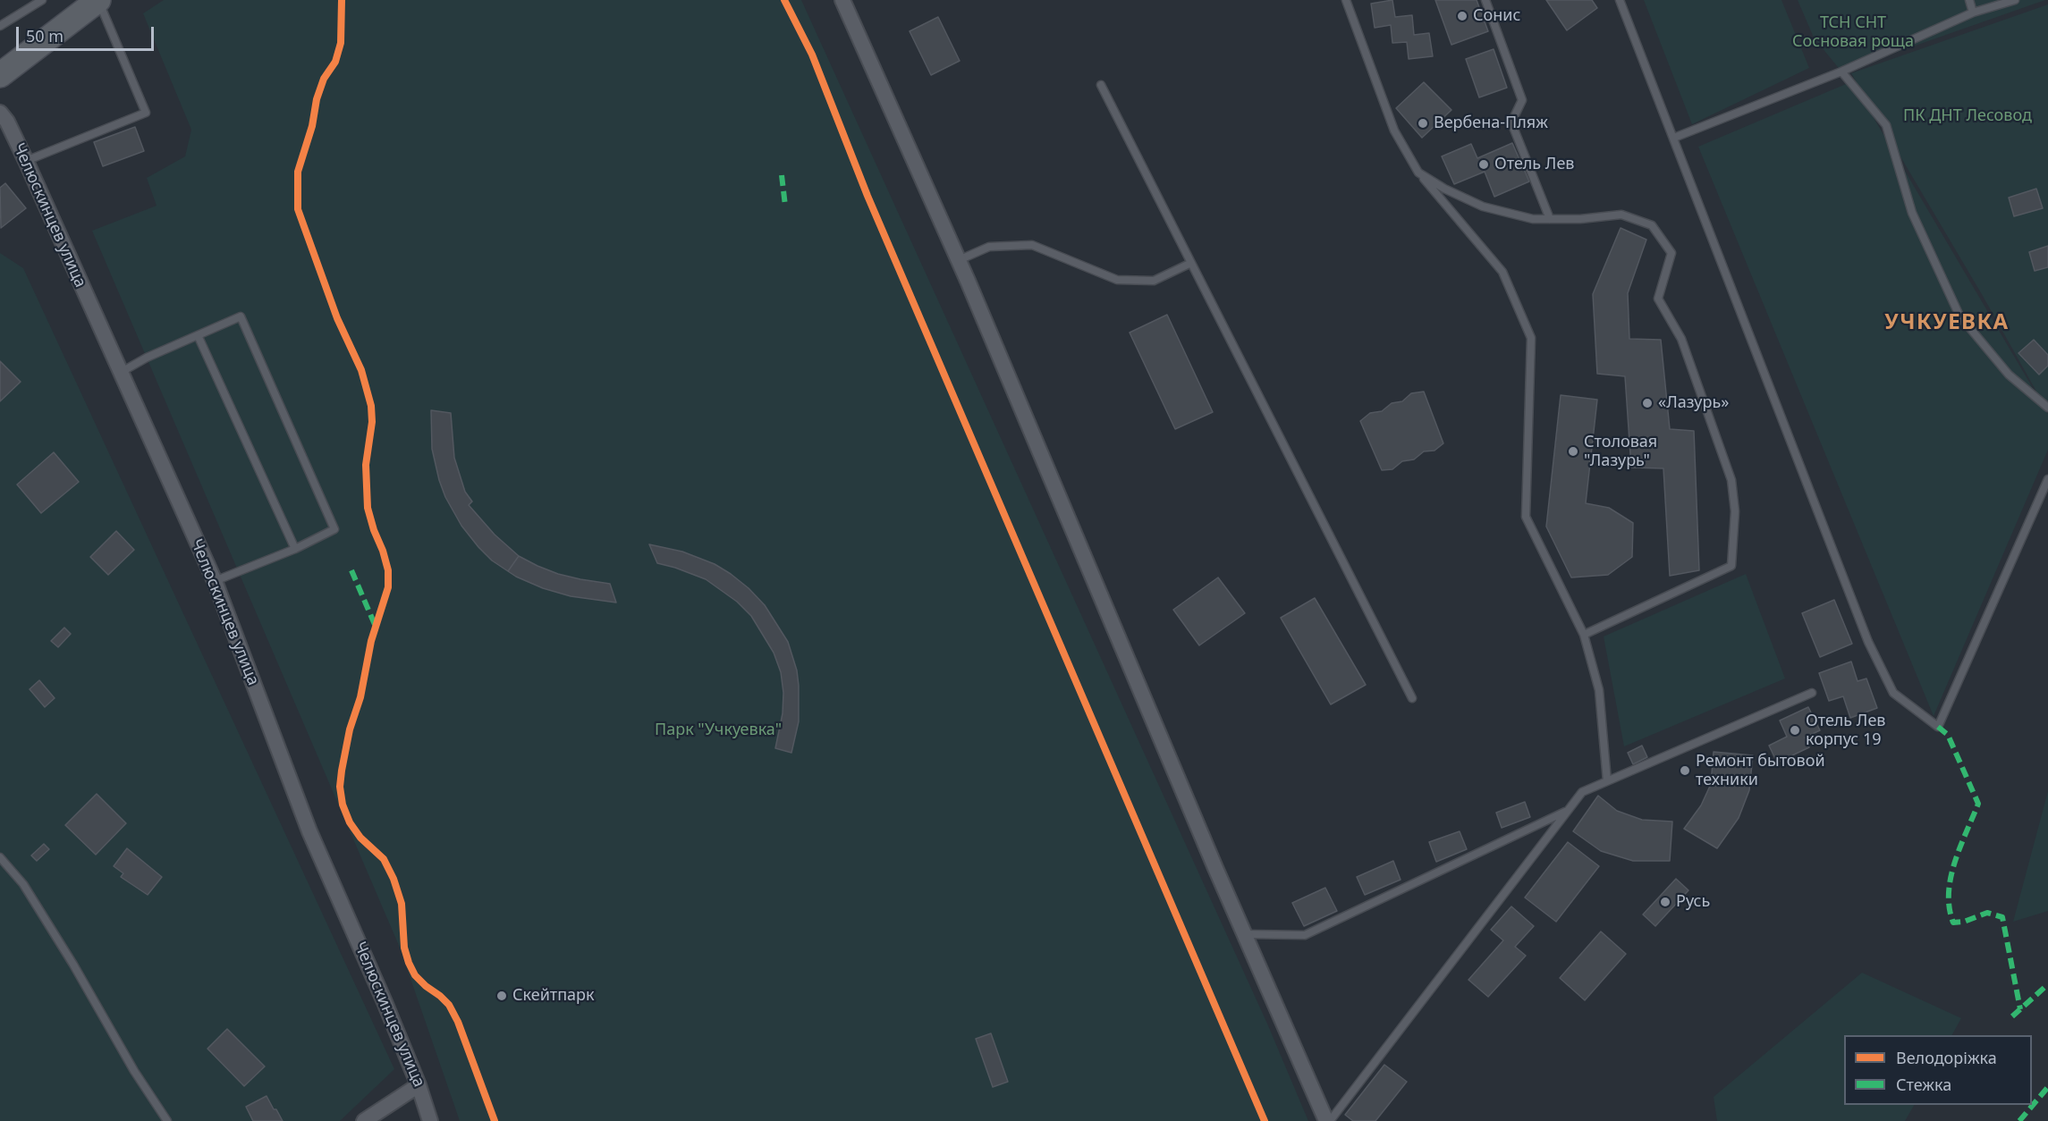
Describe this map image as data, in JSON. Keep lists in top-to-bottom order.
{
  "streets": {
    "street": ["Челюскинцев улица"]
  },
  "districts": ["УЧКУЕВКА"],
  "parks": ["ТСН СНТ Сосновая роща", "ПК ДНТ Лесовод", "Парк \"Учкуевка\""],
  "places": [
    "Сонис",
    "Вербена-Пляж",
    "Отель Лев",
    "«Лазурь»",
    "Столовая \"Лазурь\"",
    "Отель Лев корпус 19",
    "Ремонт бытовой техники",
    "Русь",
    "Скейтпарк"
  ],
  "legend": ["Велодоріжка", "Стежка"],
  "scale_bar": "50 m"
}
